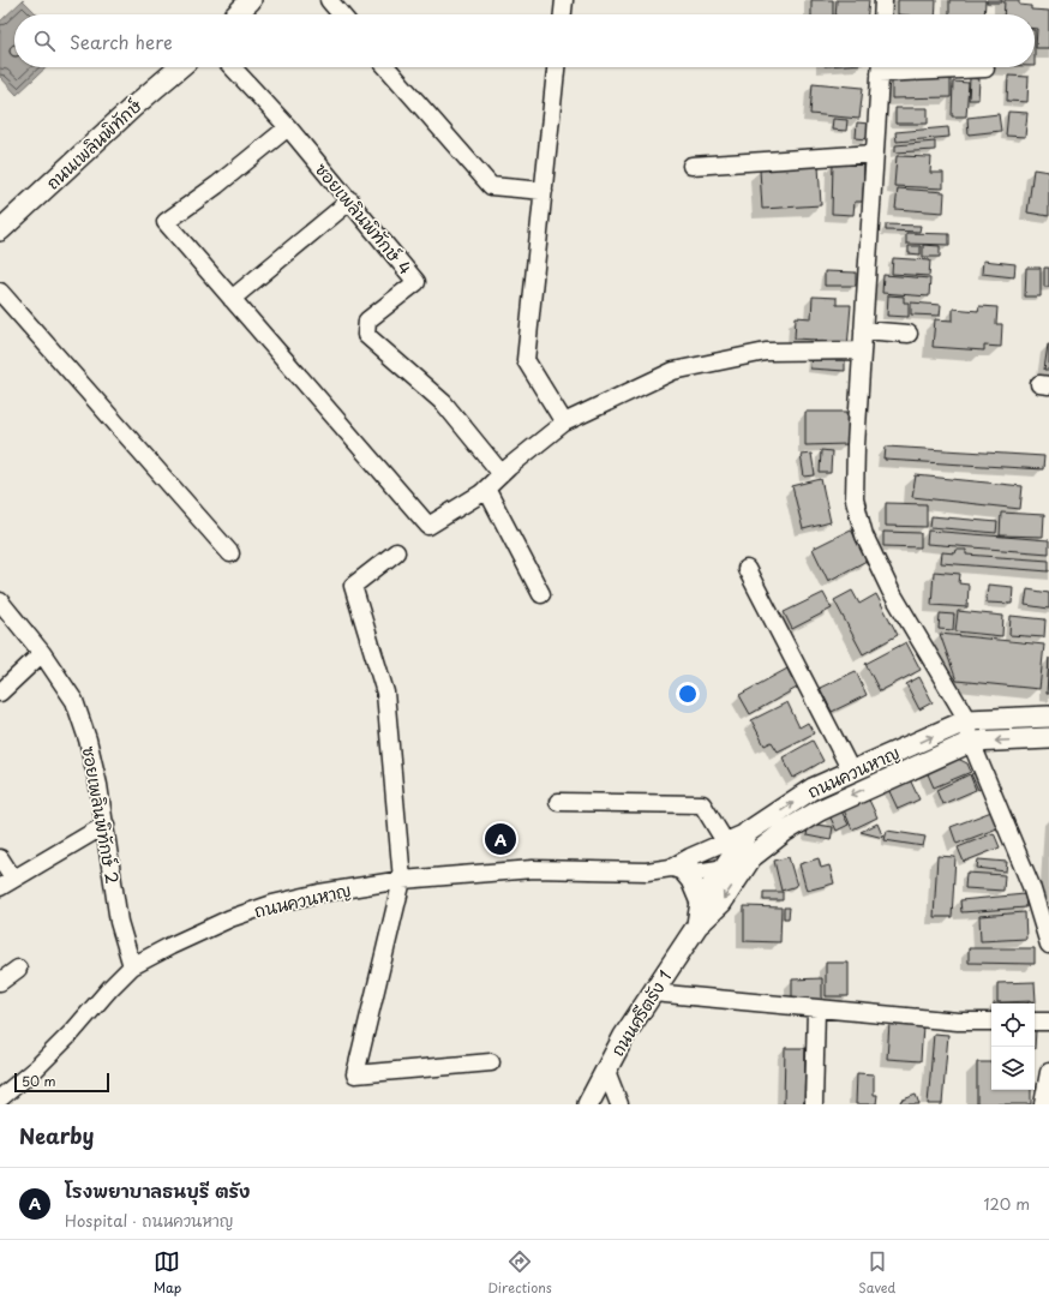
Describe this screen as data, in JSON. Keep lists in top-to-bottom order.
{
  "streets": {
    "main road": ["ถนนเพลินพิทักษ์", "ถนนควนหาญ", "ถนนศรีตรัง 1"],
    "street": ["ซอยเพลินพิทักษ์ 4", "ซอยเพลินพิทักษ์ 2"]
  },
  "crossings": [
    ["ถนนควนหาญ", "ซอยเพลินพิทักษ์ 2"],
    ["ถนนควนหาญ", "ถนนศรีตรัง 1"]
  ],
  "scale_bar": "50 m",
  "page": {
    "search": "Search here",
    "pins": "A",
    "scale": "50 m",
    "heading": "Nearby",
    "list": [
      {
        "mark": "A",
        "name": "โรงพยาบาลธนบุรี ตรัง",
        "note": "Hospital · ถนนควนหาญ",
        "value": "120 m"
      }
    ],
    "nav": ["Map", "Directions", "Saved"]
  }
}
